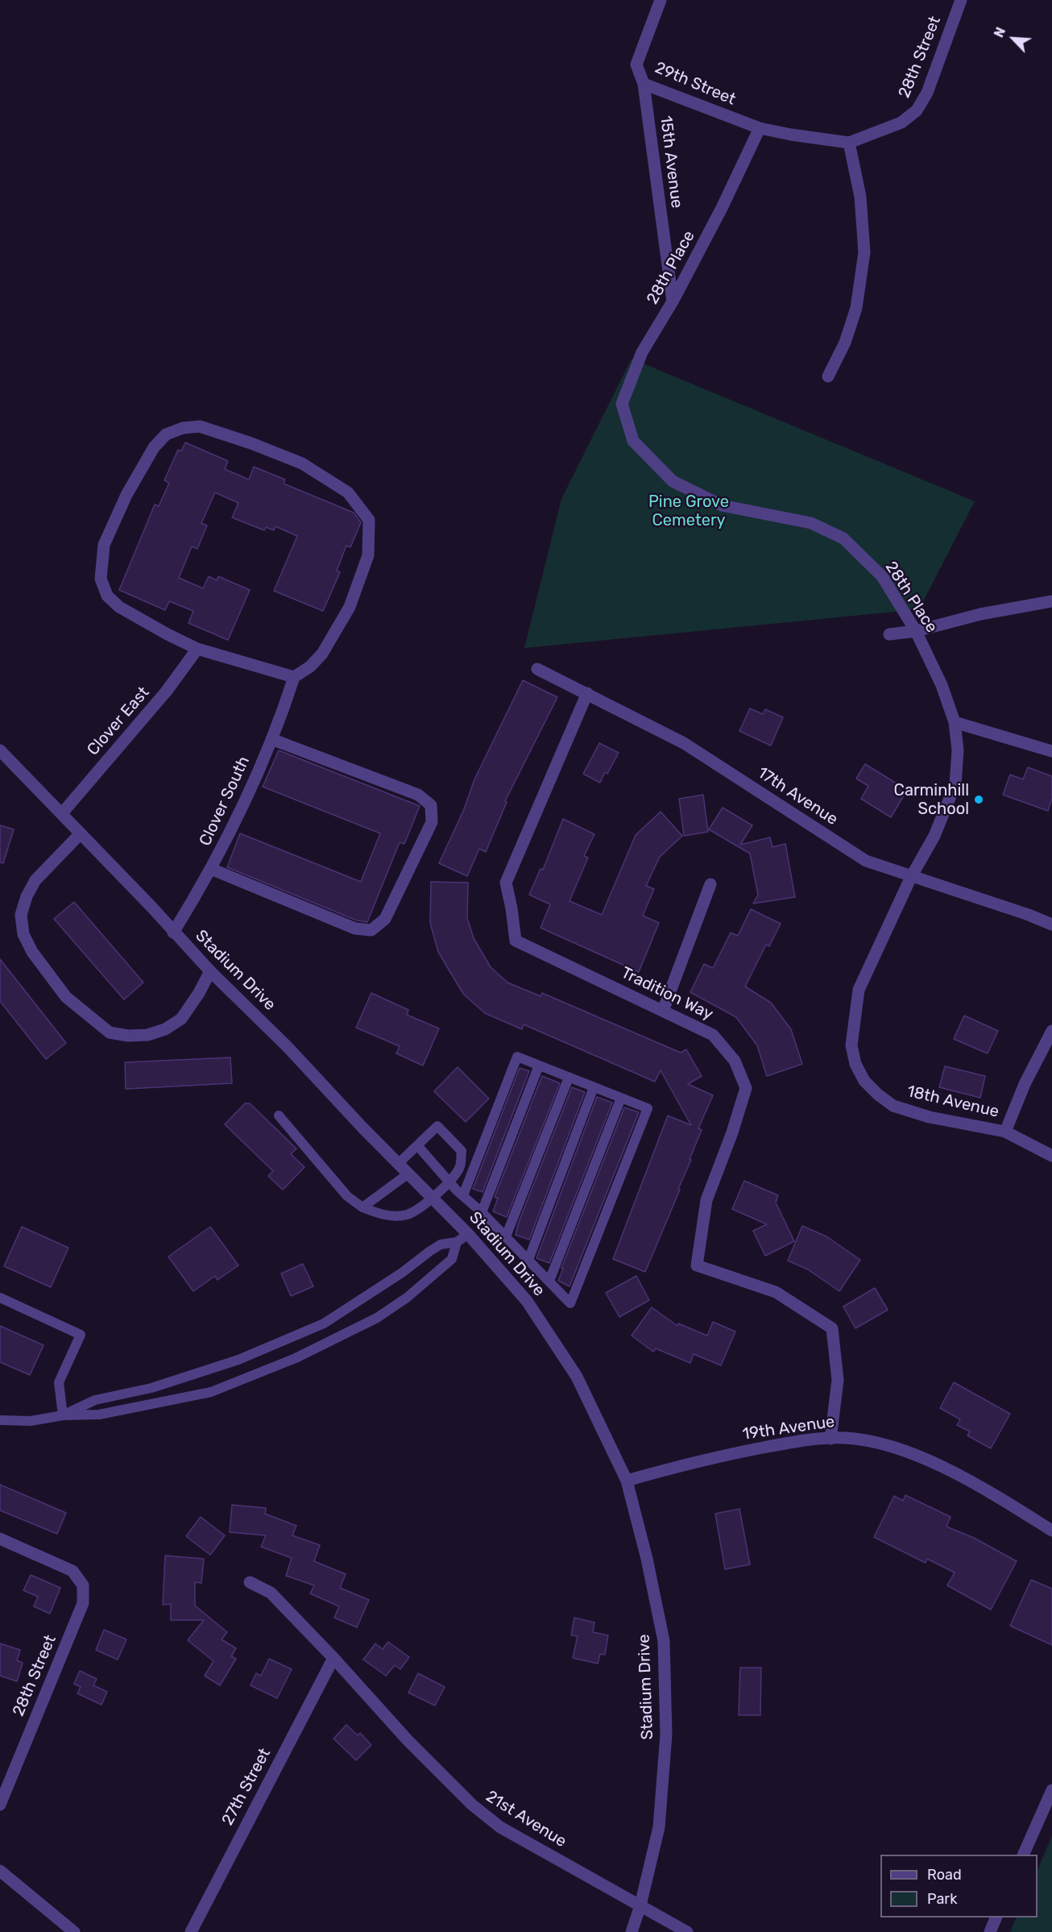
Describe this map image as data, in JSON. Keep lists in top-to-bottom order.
{
  "streets": {
    "street": [
      "28th Street",
      "29th Street",
      "15th Avenue",
      "28th Place",
      "Clover East",
      "17th Avenue",
      "Clover South",
      "Stadium Drive",
      "Tradition Way",
      "18th Avenue",
      "19th Avenue",
      "27th Street",
      "21st Avenue"
    ]
  },
  "crossings": [
    ["29th Street", "15th Avenue"],
    ["29th Street", "28th Place"],
    ["15th Avenue", "28th Place"],
    ["28th Place", "17th Avenue"],
    ["28th Place", "18th Avenue"],
    ["Clover East", "Stadium Drive"],
    ["17th Avenue", "Tradition Way"],
    ["17th Avenue", "18th Avenue"],
    ["Clover South", "Stadium Drive"],
    ["Stadium Drive", "19th Avenue"],
    ["Stadium Drive", "21st Avenue"],
    ["Tradition Way", "19th Avenue"],
    ["27th Street", "21st Avenue"]
  ],
  "parks": ["Pine Grove Cemetery"],
  "places": ["Carminhill School"],
  "legend": ["Road", "Park"],
  "north": "top left"
}
